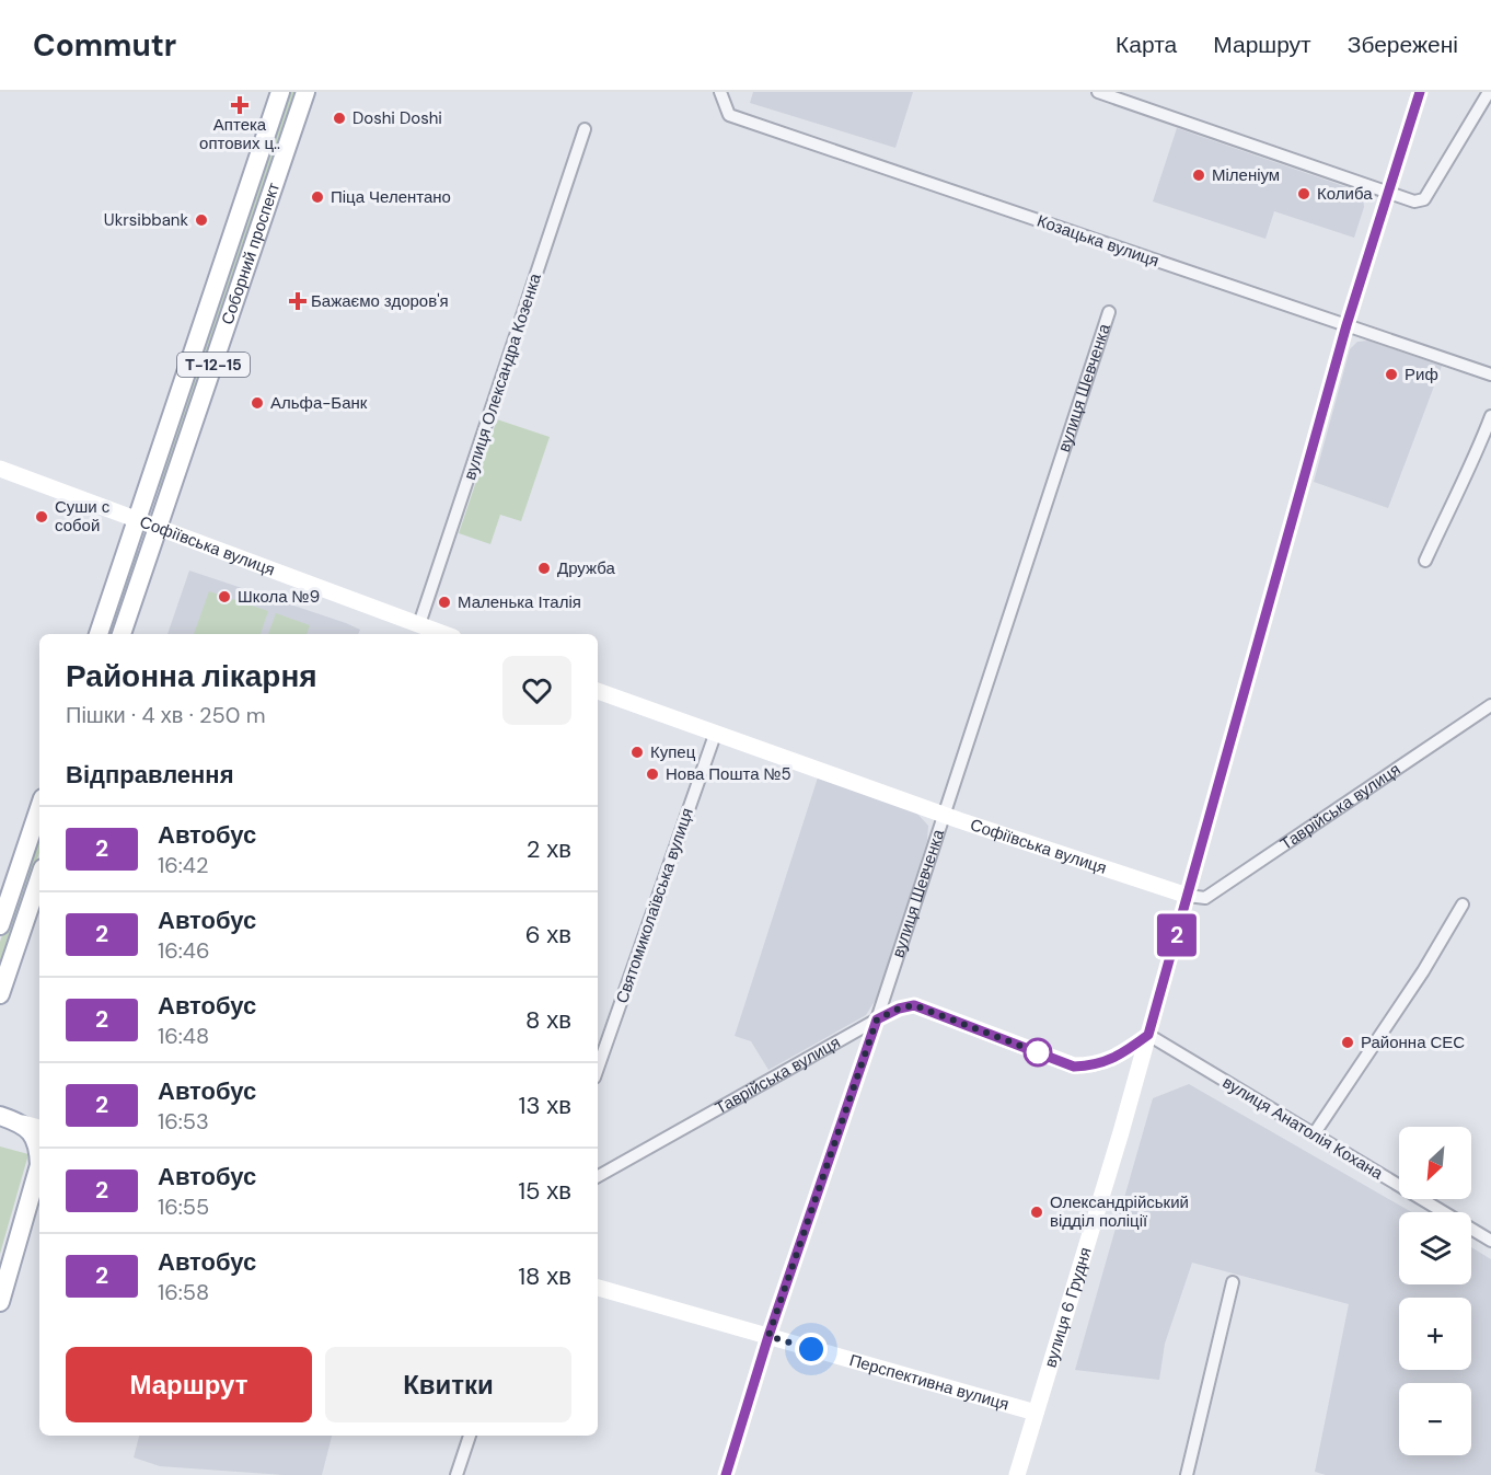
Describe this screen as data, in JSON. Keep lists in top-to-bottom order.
{
  "streets": {
    "main road": ["Соборний проспект", "Т-12-15"],
    "street": [
      "Козацька вулиця",
      "вулиця Олександра Козенка",
      "вулиця Шевченка",
      "Софіївська вулиця",
      "Таврійська вулиця",
      "Святомиколаївська вулиця",
      "вулиця Анатолія Кохана",
      "вулиця 6 Грудня",
      "Перспективна вулиця"
    ]
  },
  "crossings": [
    ["Козацька вулиця", "вулиця 6 Грудня"],
    ["Соборний проспект", "Софіївська вулиця"],
    ["вулиця Олександра Козенка", "Софіївська вулиця"],
    ["вулиця Шевченка", "Софіївська вулиця"],
    ["вулиця Шевченка", "Таврійська вулиця"],
    ["вулиця Шевченка", "Перспективна вулиця"],
    ["Софіївська вулиця", "Таврійська вулиця"],
    ["Софіївська вулиця", "Святомиколаївська вулиця"],
    ["Софіївська вулиця", "вулиця 6 Грудня"],
    ["Таврійська вулиця", "вулиця Анатолія Кохана"],
    ["Таврійська вулиця", "вулиця 6 Грудня"],
    ["вулиця Анатолія Кохана", "вулиця 6 Грудня"],
    ["вулиця 6 Грудня", "Перспективна вулиця"]
  ],
  "places": {
    "health": ["Аптека оптових ц..", "Бажаємо здоров'я"],
    "other": [
      "Doshi Doshi",
      "Міленіум",
      "Колиба",
      "Піца Челентано",
      "Ukrsibbank",
      "Риф",
      "Альфа-Банк",
      "Суши с собой",
      "Дружба",
      "Школа №9",
      "Маленька Італія",
      "Купец",
      "Нова Пошта №5",
      "Районна СЕС",
      "Олександрійський відділ поліції"
    ]
  },
  "lines": ["bus line 2"],
  "north": "bottom left",
  "page": {
    "header": "Commutr",
    "nav": ["Карта", "Маршрут", "Збережені"],
    "on_map": "2",
    "heading": [
      ["Районна лікарня", "Пішки · 4 хв · 250 m"],
      "Відправлення"
    ],
    "list": [
      {
        "mark": "2",
        "name": "Автобус",
        "note": "16:42",
        "value": "2 хв"
      },
      {
        "mark": "2",
        "name": "Автобус",
        "note": "16:46",
        "value": "6 хв"
      },
      {
        "mark": "2",
        "name": "Автобус",
        "note": "16:48",
        "value": "8 хв"
      },
      {
        "mark": "2",
        "name": "Автобус",
        "note": "16:53",
        "value": "13 хв"
      },
      {
        "mark": "2",
        "name": "Автобус",
        "note": "16:55",
        "value": "15 хв"
      },
      {
        "mark": "2",
        "name": "Автобус",
        "note": "16:58",
        "value": "18 хв"
      }
    ],
    "map_buttons": ["+", "−"],
    "buttons": ["Маршрут", "Квитки"]
  }
}
